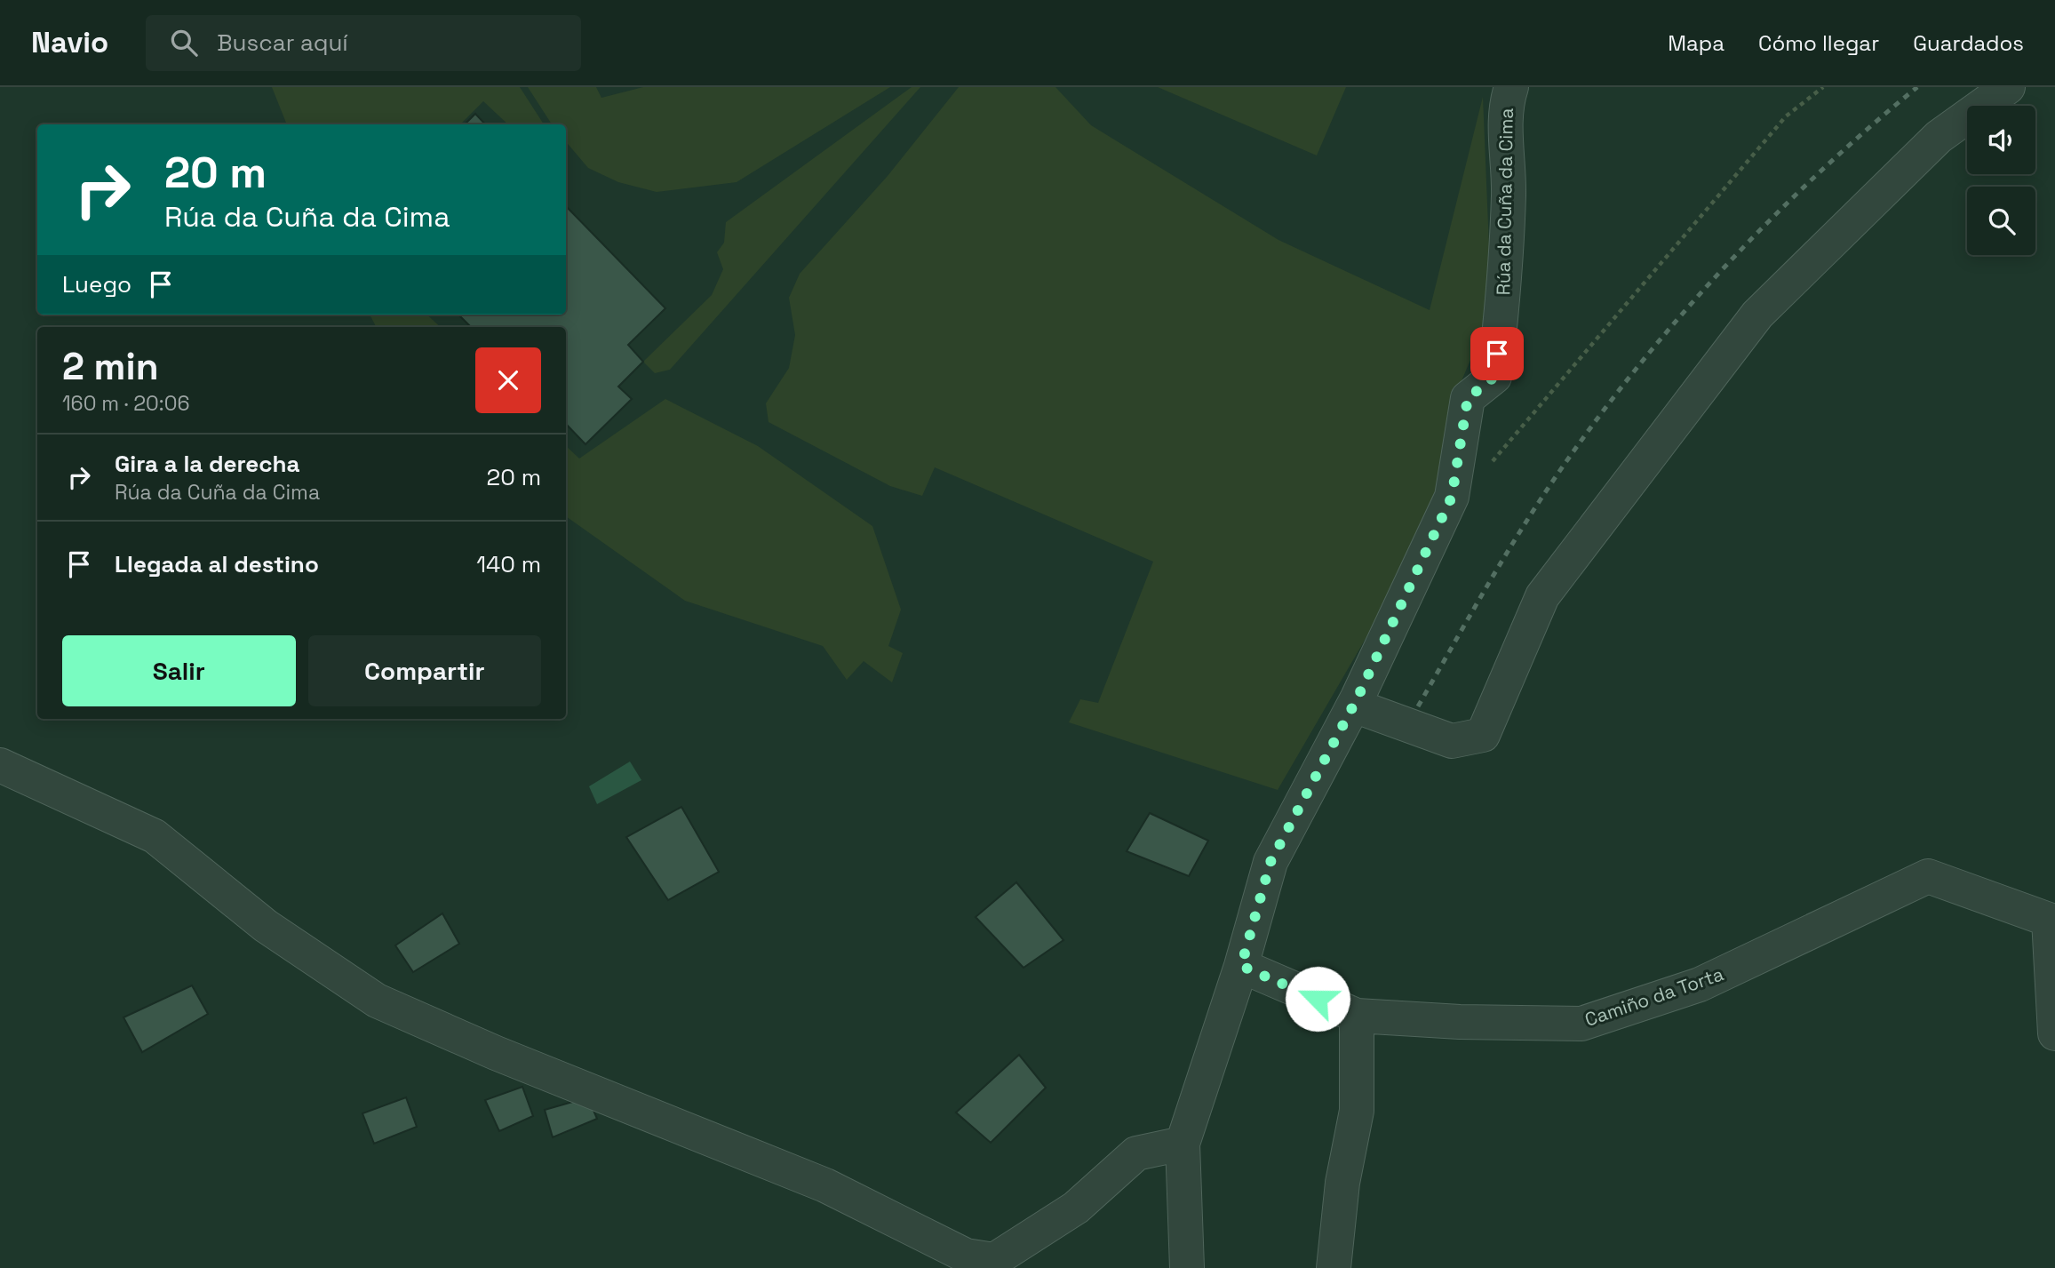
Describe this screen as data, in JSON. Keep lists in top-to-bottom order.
{
  "streets": {
    "street": ["Rúa da Cuña da Cima", "Camiño da Torta"]
  },
  "crossings": [
    ["Rúa da Cuña da Cima", "Camiño da Torta"]
  ],
  "page": {
    "header": "Navio",
    "search": "Buscar aquí",
    "nav": ["Mapa", "Cómo llegar", "Guardados"],
    "turn": ["20 m", "Rúa da Cuña da Cima"],
    "then": "Luego",
    "heading": ["2 min", "160 m · 20:06"],
    "list": [
      {
        "name": "Gira a la derecha",
        "note": "Rúa da Cuña da Cima",
        "value": "20 m"
      },
      {
        "name": "Llegada al destino",
        "value": "140 m"
      }
    ],
    "buttons": ["Salir", "Compartir"]
  }
}
